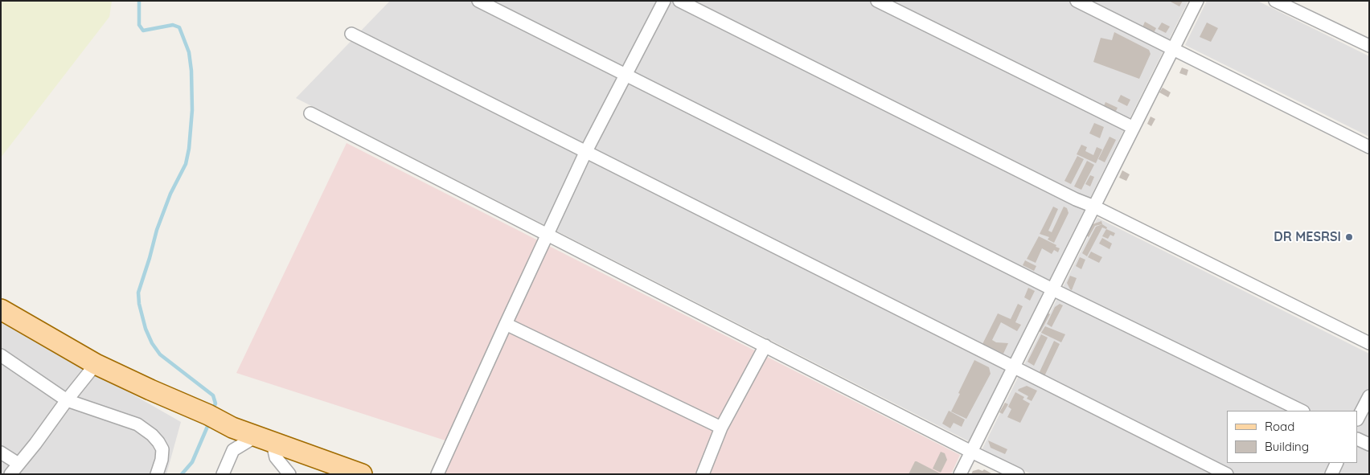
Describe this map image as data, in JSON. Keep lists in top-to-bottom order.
{
  "places": ["DR MESRSI"],
  "legend": ["Road", "Building"]
}
